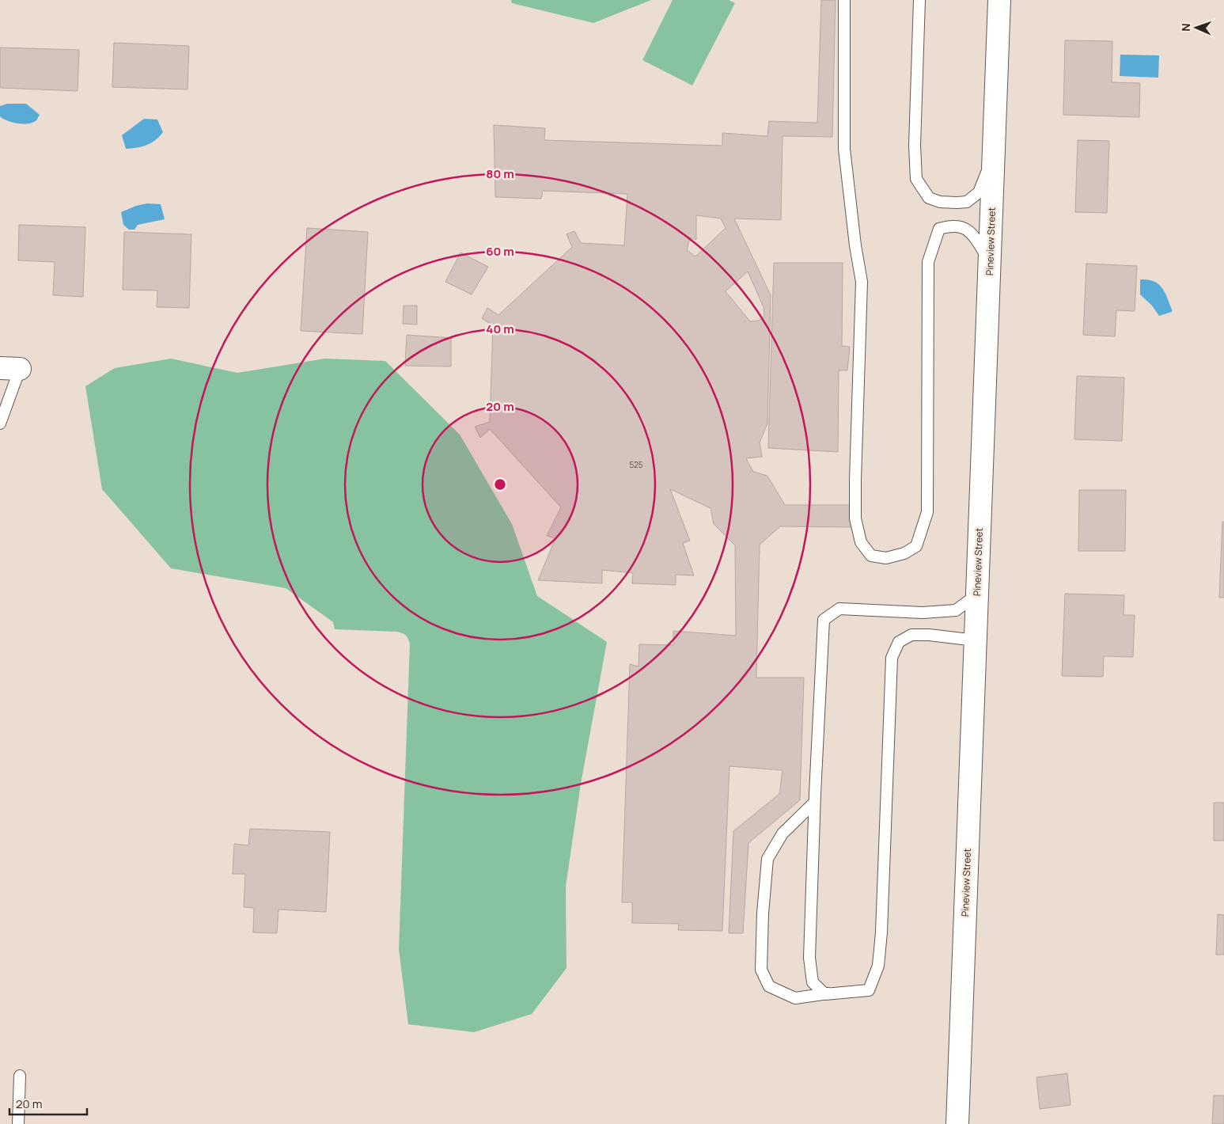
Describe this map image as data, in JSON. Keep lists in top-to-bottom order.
{
  "streets": {
    "street": ["Pineview Street"]
  },
  "house_numbers": ["525"],
  "scale_bar": "20 m",
  "north": "left",
  "rings": [
    "80 m",
    "60 m",
    "40 m",
    "20 m"
  ]
}
